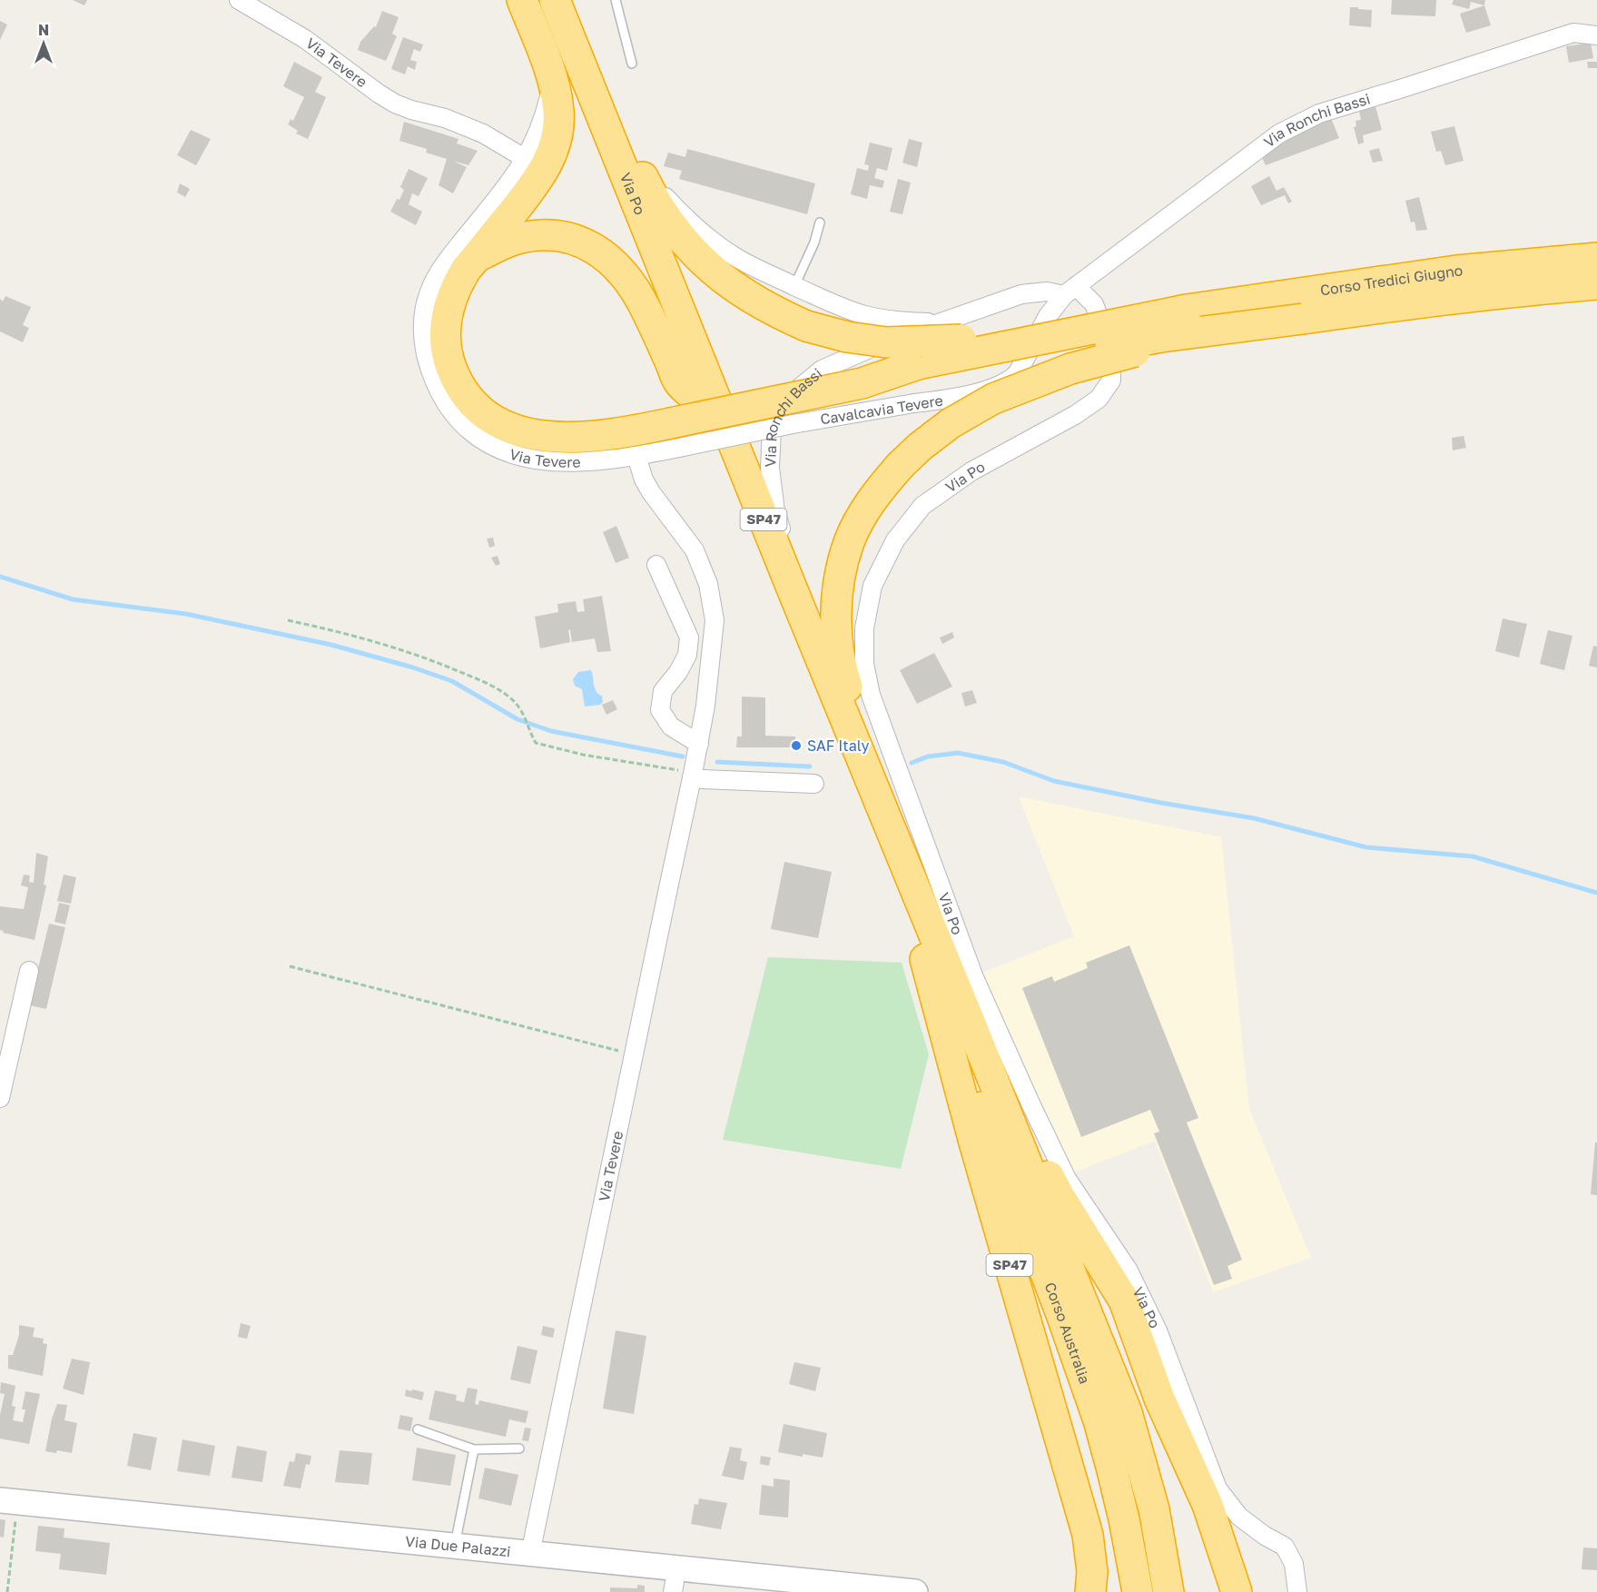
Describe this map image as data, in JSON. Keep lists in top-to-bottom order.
{
  "streets": {
    "highway": [
      "Via Po",
      "Corso Tredici Giugno",
      "SP47",
      "Corso Australia"
    ],
    "street": [
      "Via Tevere",
      "Via Ronchi Bassi",
      "Cavalcavia Tevere",
      "Via Due Palazzi"
    ]
  },
  "crossings": [
    ["Via Tevere", "Cavalcavia Tevere"],
    ["Via Tevere", "Via Due Palazzi"],
    ["Via Ronchi Bassi", "Via Po"],
    ["Via Ronchi Bassi", "Cavalcavia Tevere"],
    ["Via Po", "Cavalcavia Tevere"],
    ["Via Po", "SP47"],
    ["Via Po", "Corso Australia"],
    ["SP47", "Corso Australia"]
  ],
  "places": ["SAF Italy"],
  "north": "top"
}
